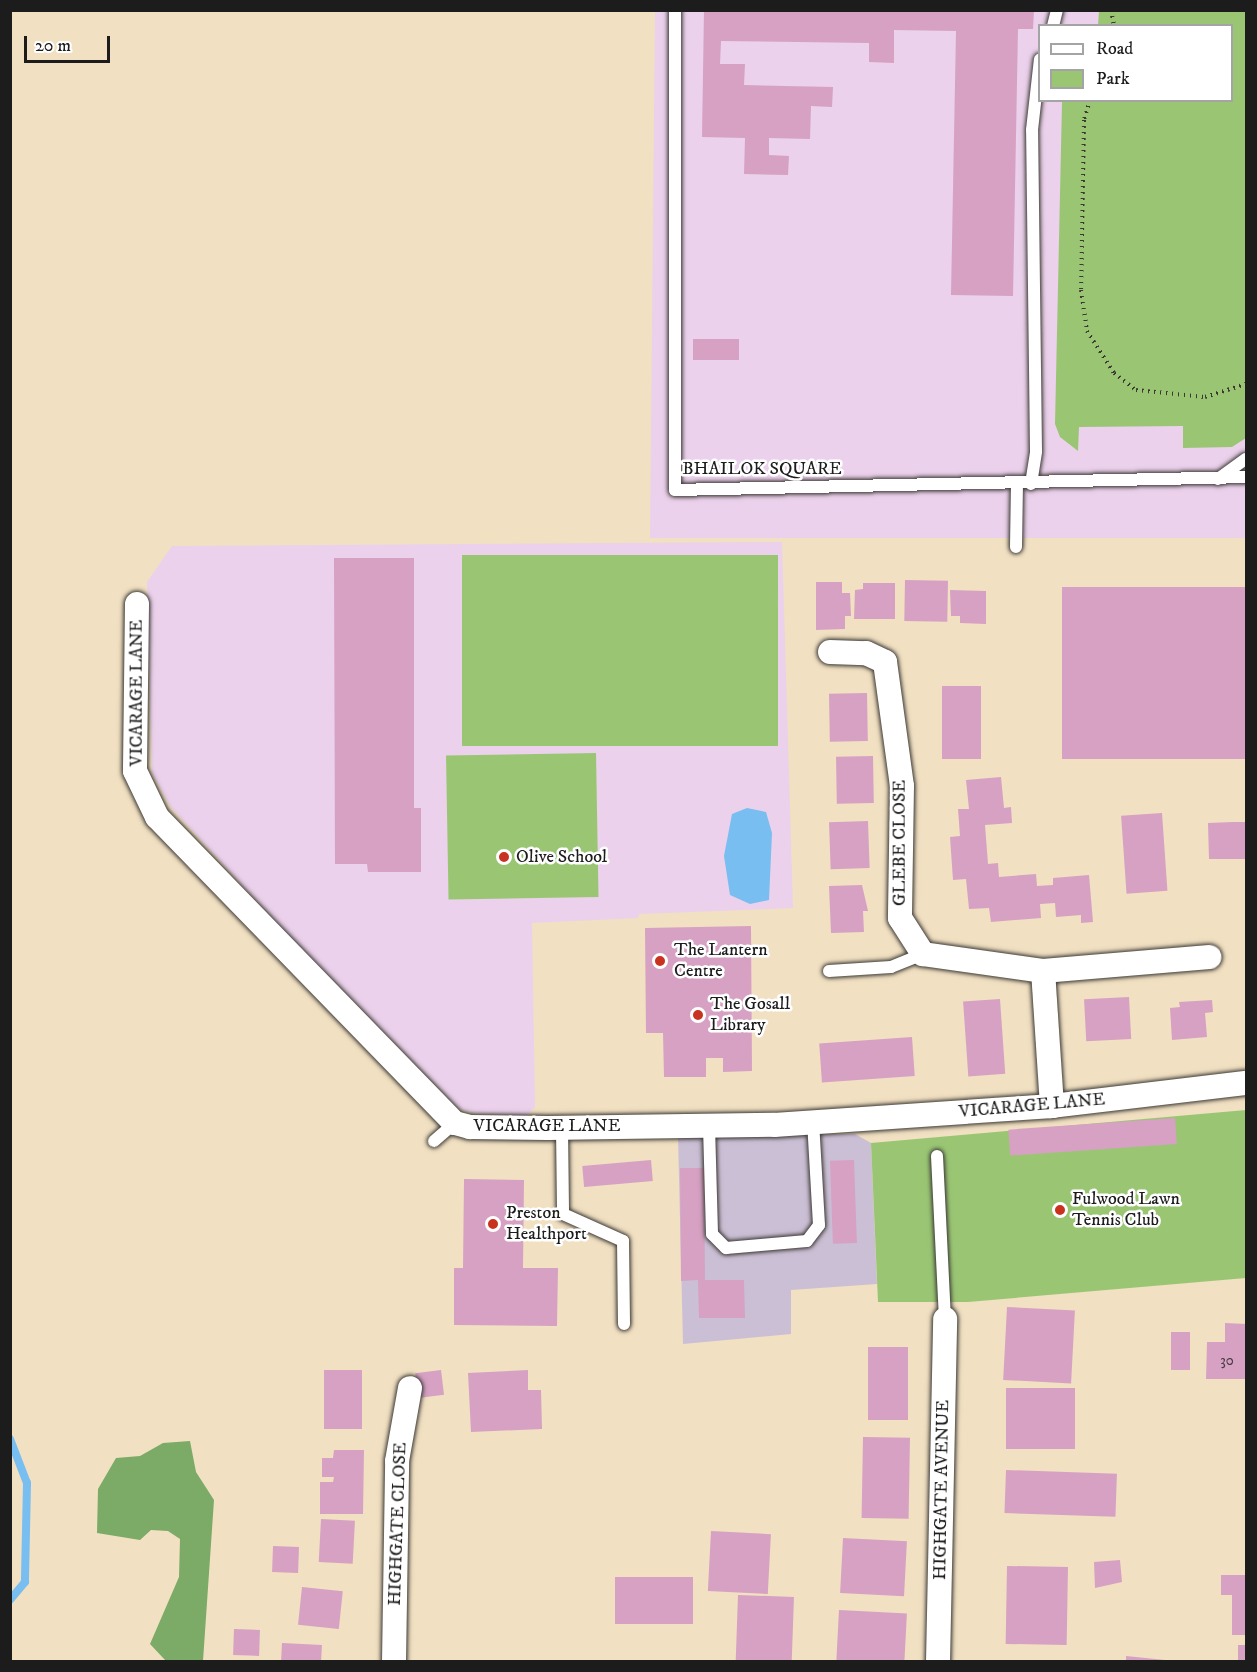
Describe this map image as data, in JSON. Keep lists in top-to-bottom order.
{
  "streets": {
    "street": [
      "VICARAGE LANE",
      "GLEBE CLOSE",
      "HIGHGATE AVENUE",
      "HIGHGATE CLOSE"
    ],
    "lane": ["BHAILOK SQUARE"]
  },
  "places": [
    "Olive School",
    "The Lantern Centre",
    "The Gosall Library",
    "Fulwood Lawn Tennis Club",
    "Preston Healthport"
  ],
  "house_numbers": ["30"],
  "legend": ["Road", "Park"],
  "scale_bar": "20 m"
}
